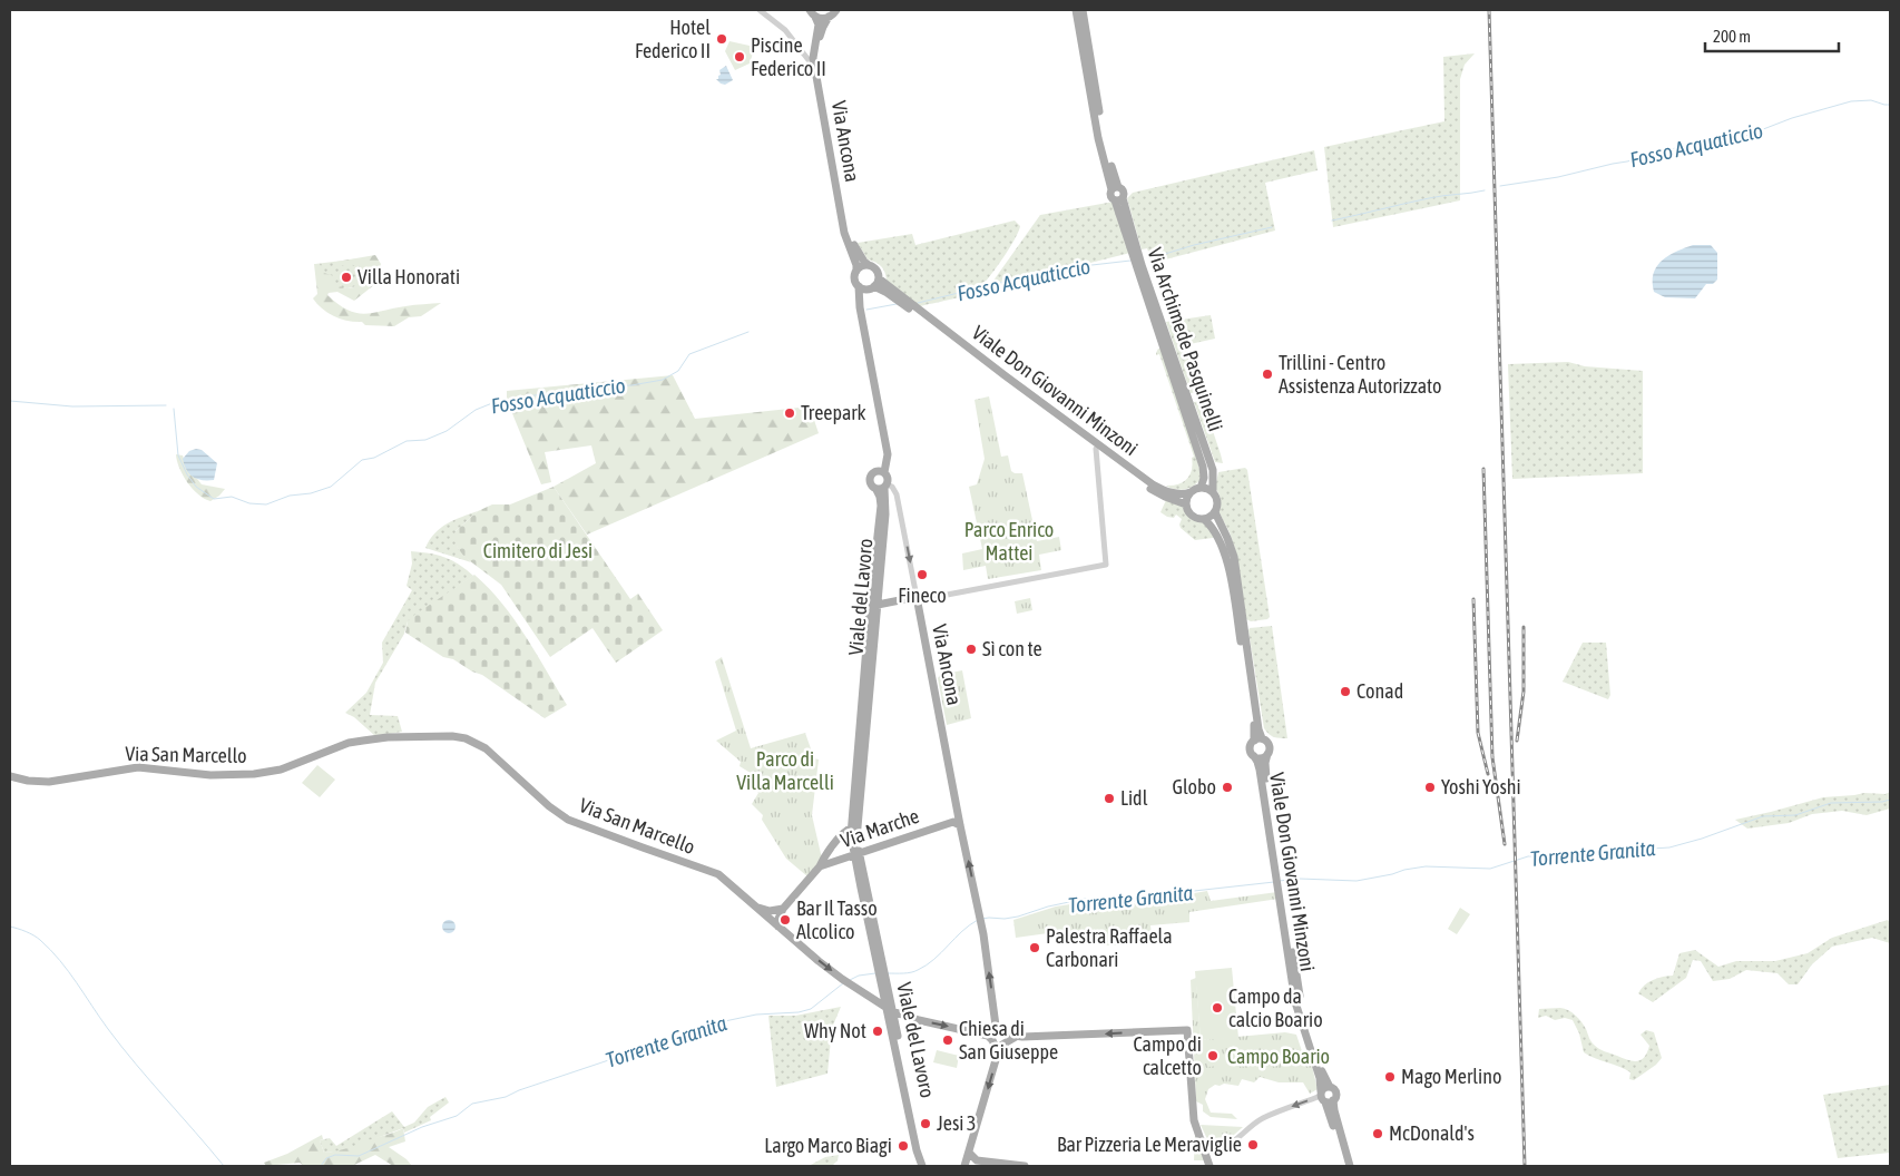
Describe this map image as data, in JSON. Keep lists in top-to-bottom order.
{
  "streets": {
    "main road": [
      "Via Ancona",
      "Via Archimede Pasquinelli",
      "Viale Don Giovanni Minzoni",
      "Viale del Lavoro",
      "Via San Marcello",
      "Via Marche"
    ]
  },
  "crossings": [
    ["Via Ancona", "Viale Don Giovanni Minzoni"],
    ["Via Ancona", "Viale del Lavoro"],
    ["Via Ancona", "Via Marche"],
    ["Via Archimede Pasquinelli", "Viale Don Giovanni Minzoni"],
    ["Viale del Lavoro", "Via San Marcello"],
    ["Viale del Lavoro", "Via Marche"],
    ["Via San Marcello", "Via Marche"]
  ],
  "water": ["Fosso Acquaticcio", "Torrente Granita"],
  "parks": [
    "Parco Enrico Mattei",
    "Cimitero di Jesi",
    "Parco di Villa Marcelli",
    "Campo Boario"
  ],
  "places": [
    "Hotel Federico II",
    "Piscine Federico II",
    "Villa Honorati",
    "Trillini - Centro Assistenza Autorizzato",
    "Treepark",
    "Fineco",
    "Sì con te",
    "Conad",
    "Globo",
    "Yoshi Yoshi",
    "Lidl",
    "Bar Il Tasso Alcolico",
    "Palestra Raffaela Carbonari",
    "Campo da calcio Boario",
    "Why Not",
    "Chiesa di San Giuseppe",
    "Campo di calcetto",
    "Mago Merlino",
    "Jesi 3",
    "McDonald's",
    "Bar Pizzeria Le Meraviglie",
    "Largo Marco Biagi"
  ],
  "scale_bar": "200 m"
}
